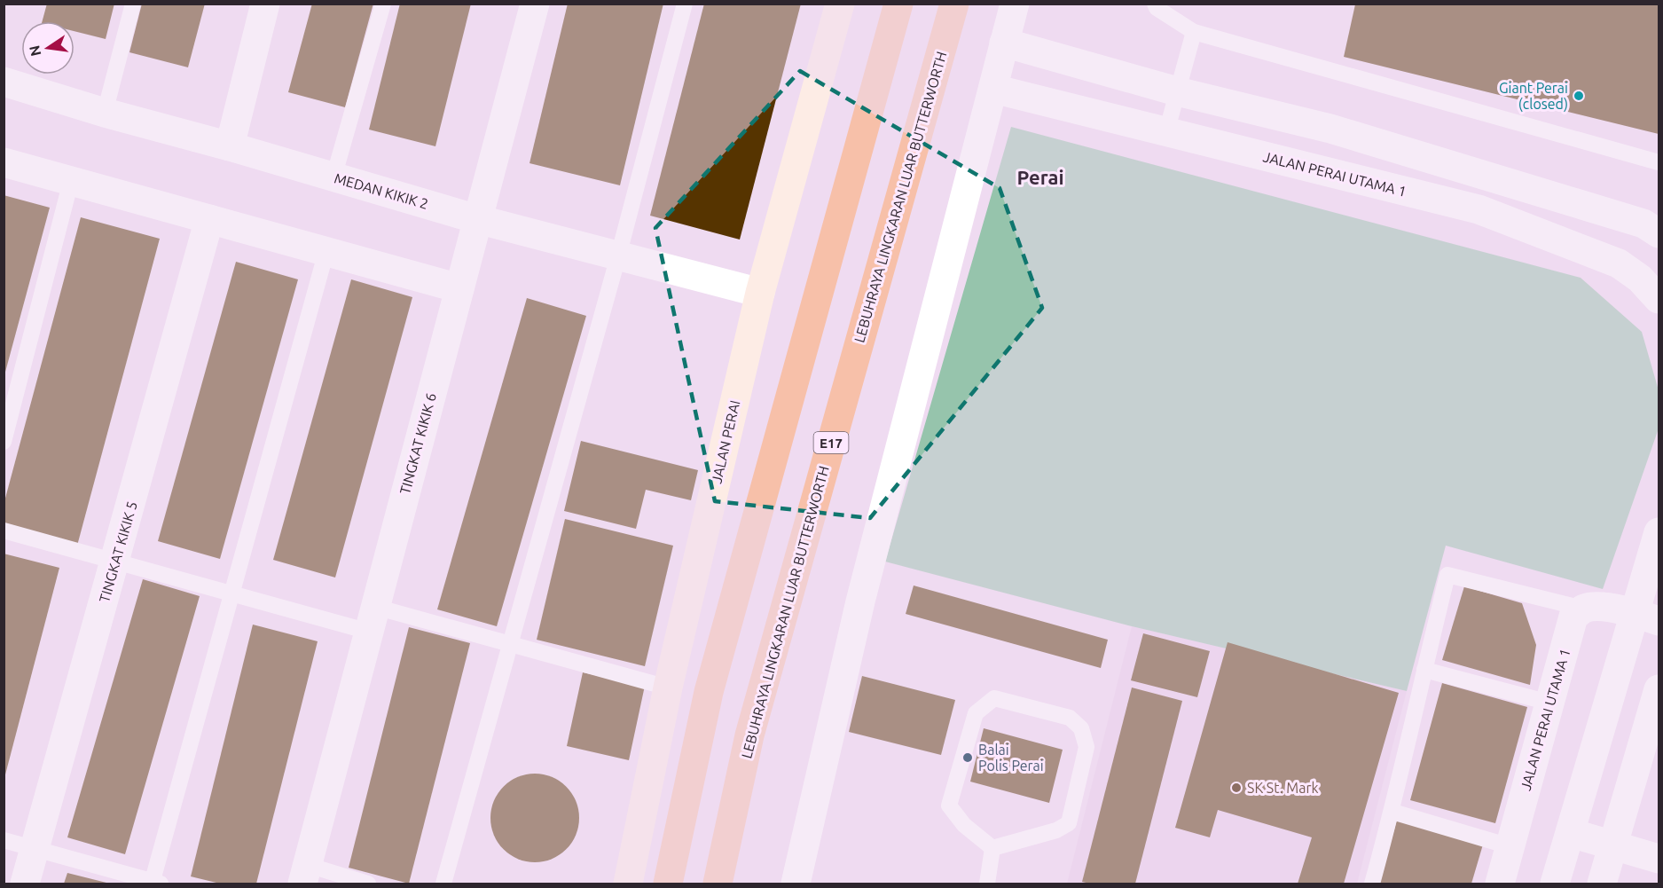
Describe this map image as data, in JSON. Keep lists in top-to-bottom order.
{
  "streets": {
    "highway": ["LEBUHRAYA LINGKARAN LUAR BUTTERWORTH", "E17"],
    "street": [
      "JALAN PERAI UTAMA 1",
      "MEDAN KIKIK 2",
      "JALAN PERAI",
      "TINGKAT KIKIK 6",
      "TINGKAT KIKIK 5"
    ]
  },
  "crossings": [
    ["MEDAN KIKIK 2", "JALAN PERAI"],
    ["MEDAN KIKIK 2", "TINGKAT KIKIK 6"]
  ],
  "districts": ["Perai"],
  "places": ["Giant Perai (closed)", "Balai Polis Perai", "SK St. Mark"],
  "north": "left"
}
